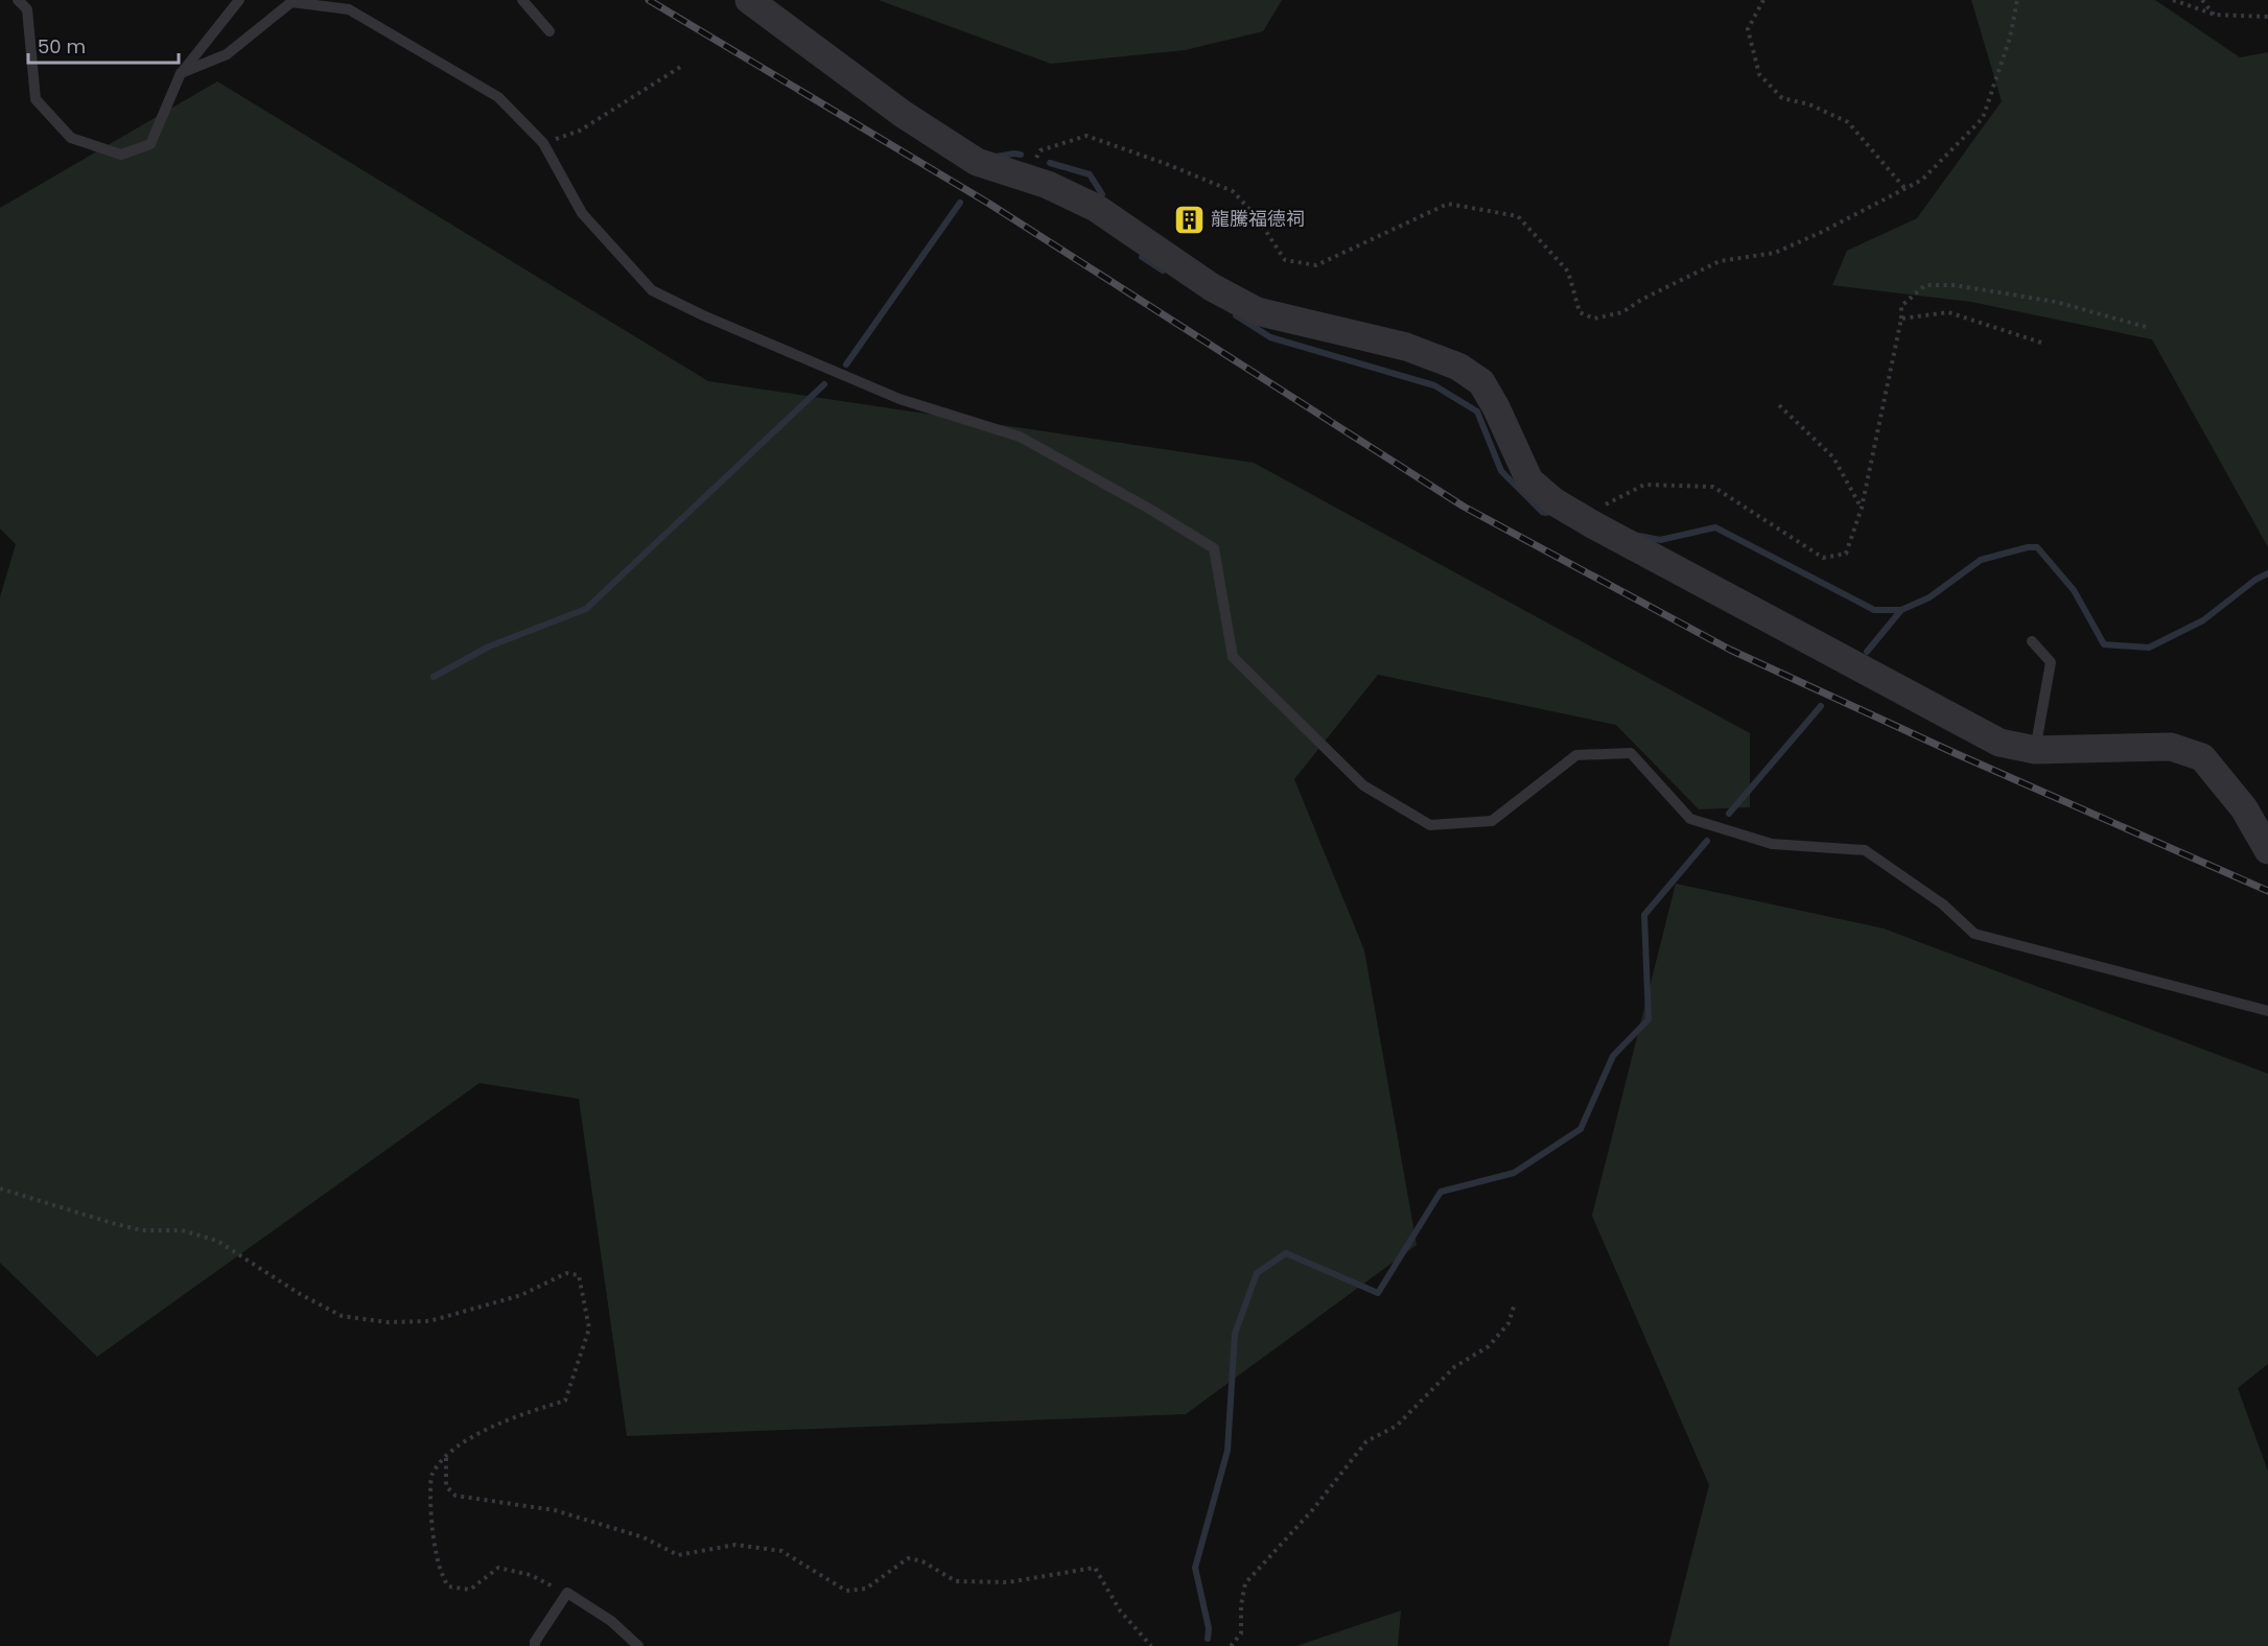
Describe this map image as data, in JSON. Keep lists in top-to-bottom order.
{
  "places": {
    "building": ["龍騰福德祠"]
  },
  "scale_bar": "50 m"
}
